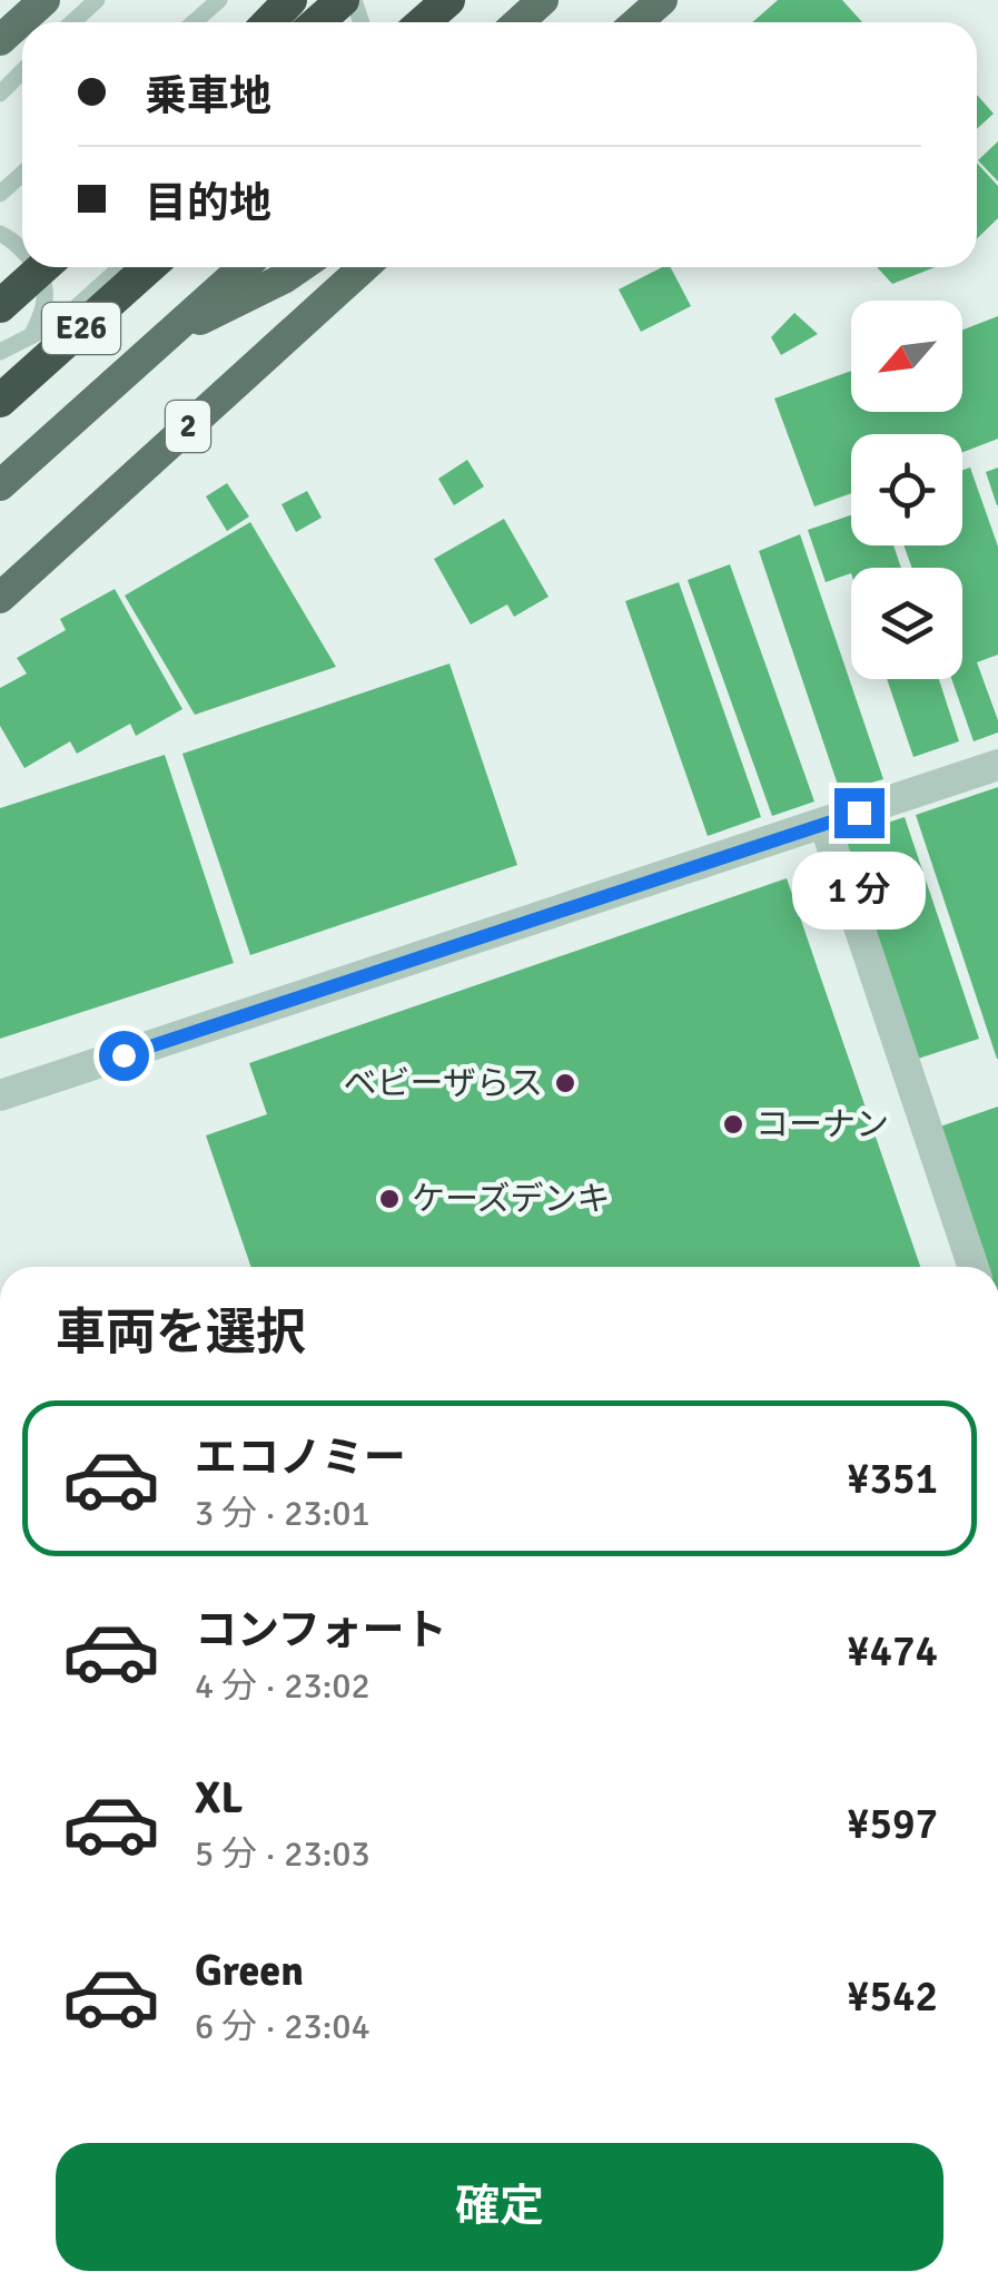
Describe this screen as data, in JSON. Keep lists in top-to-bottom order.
{
  "streets": {
    "highway": ["E26"],
    "main road": ["2"]
  },
  "places": ["ベビーザらス", "コーナン", "ケーズデンキ"],
  "north": "bottom left",
  "page": {
    "banner": ["乗車地", "目的地"],
    "bubble": "1 分",
    "heading": "車両を選択",
    "list": [
      {
        "name": "エコノミー",
        "note": "3 分 · 23:01",
        "value": "¥351"
      },
      {
        "name": "コンフォート",
        "note": "4 分 · 23:02",
        "value": "¥474"
      },
      {
        "name": "XL",
        "note": "5 分 · 23:03",
        "value": "¥597"
      },
      {
        "name": "Green",
        "note": "6 分 · 23:04",
        "value": "¥542"
      }
    ],
    "buttons": "確定"
  }
}
